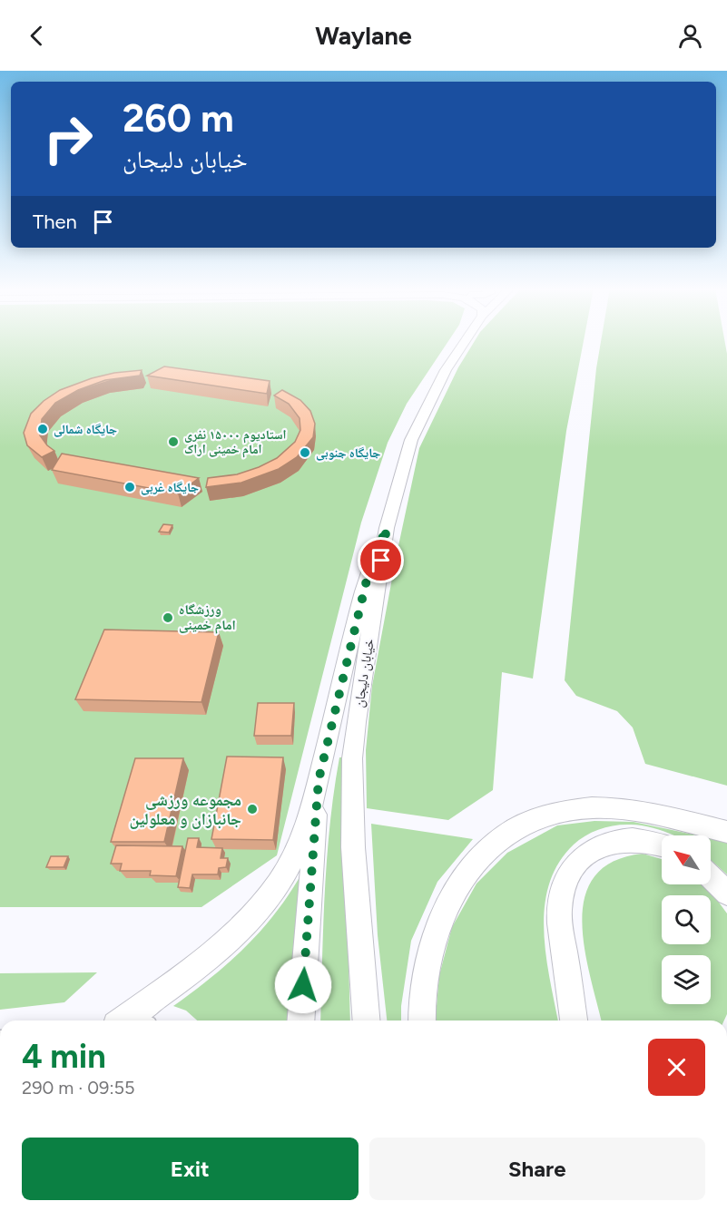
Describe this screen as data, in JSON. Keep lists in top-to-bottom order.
{
  "streets": {
    "main road": ["خیابان دلیجان"]
  },
  "places": [
    "جایگاه شمالی",
    "استادیوم ۱۵۰۰۰ نفری امام خمینی اراک",
    "جایگاه جنوبی",
    "جایگاه غربی",
    "ورزشگاه امام خمینی",
    "مجموعه ورزشی جانبازان و معلولین"
  ],
  "north": "top left",
  "page": {
    "header": "Waylane",
    "turn": ["260 m", "خیابان دلیجان"],
    "then": "Then",
    "heading": ["4 min", "290 m · 09:55"],
    "buttons": ["Exit", "Share"]
  }
}
